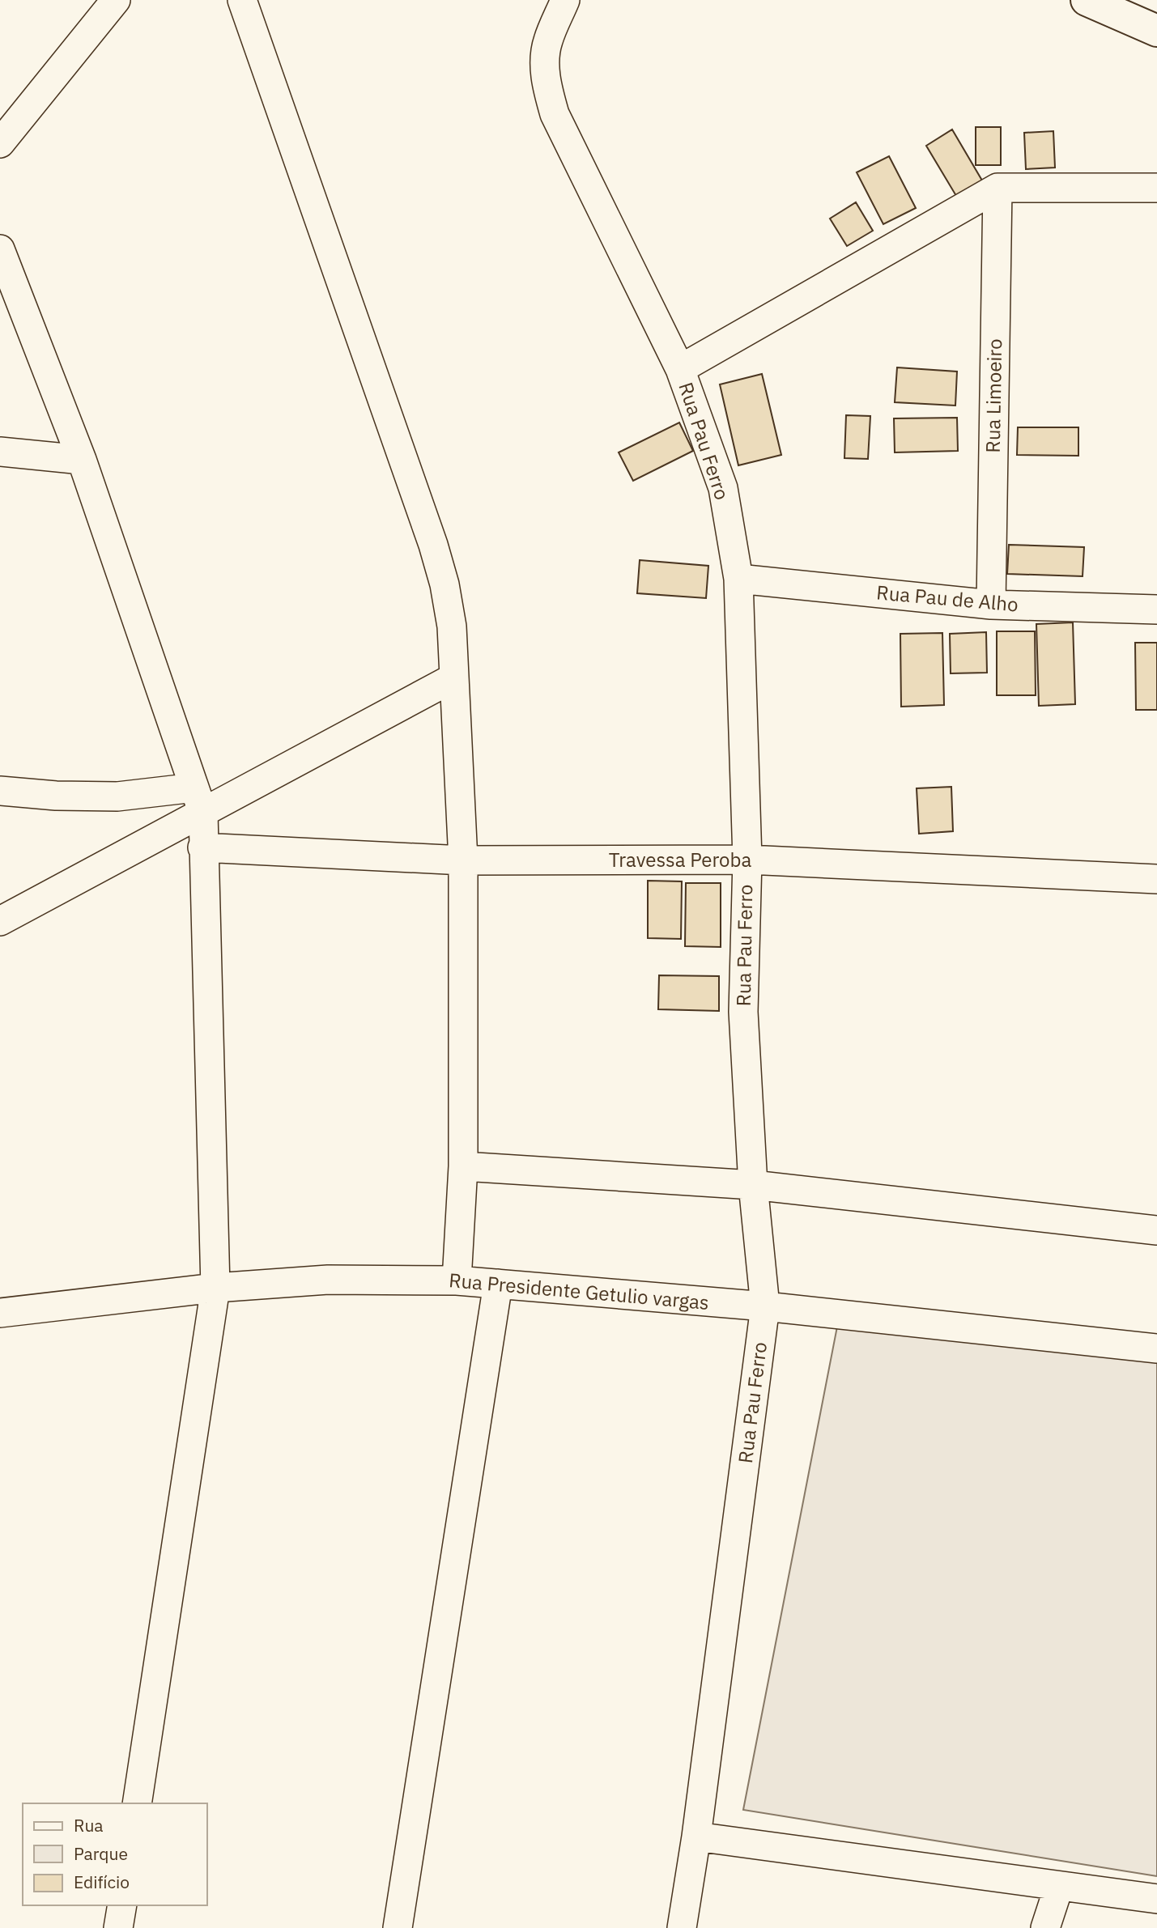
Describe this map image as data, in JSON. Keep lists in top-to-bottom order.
{
  "streets": {
    "street": [
      "Rua Limoeiro",
      "Rua Pau Ferro",
      "Rua Pau de Alho",
      "Travessa Peroba",
      "Rua Presidente Getulio vargas"
    ]
  },
  "crossings": [
    ["Rua Limoeiro", "Rua Pau de Alho"],
    ["Rua Pau Ferro", "Rua Pau de Alho"],
    ["Rua Pau Ferro", "Travessa Peroba"],
    ["Rua Pau Ferro", "Rua Presidente Getulio vargas"]
  ],
  "legend": ["Rua", "Parque", "Edifício"]
}
